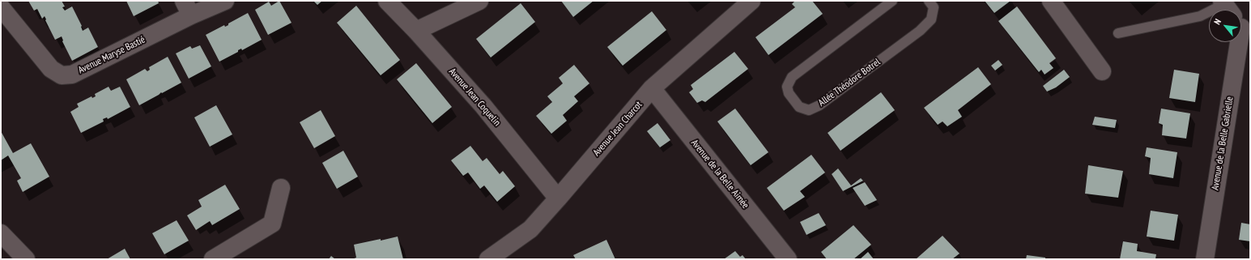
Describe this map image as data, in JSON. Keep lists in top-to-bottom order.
{
  "streets": {
    "street": [
      "Avenue Maryse Bastié",
      "Avenue Jean Coquelin",
      "Avenue Jean Charcot",
      "Avenue de la Belle Gabrielle",
      "Avenue de la Belle Aimée"
    ],
    "lane": ["Allée Théodore Botrel"]
  },
  "crossings": [
    ["Avenue Jean Coquelin", "Avenue Jean Charcot"],
    ["Avenue Jean Charcot", "Avenue de la Belle Aimée"]
  ],
  "north": "top left"
}
